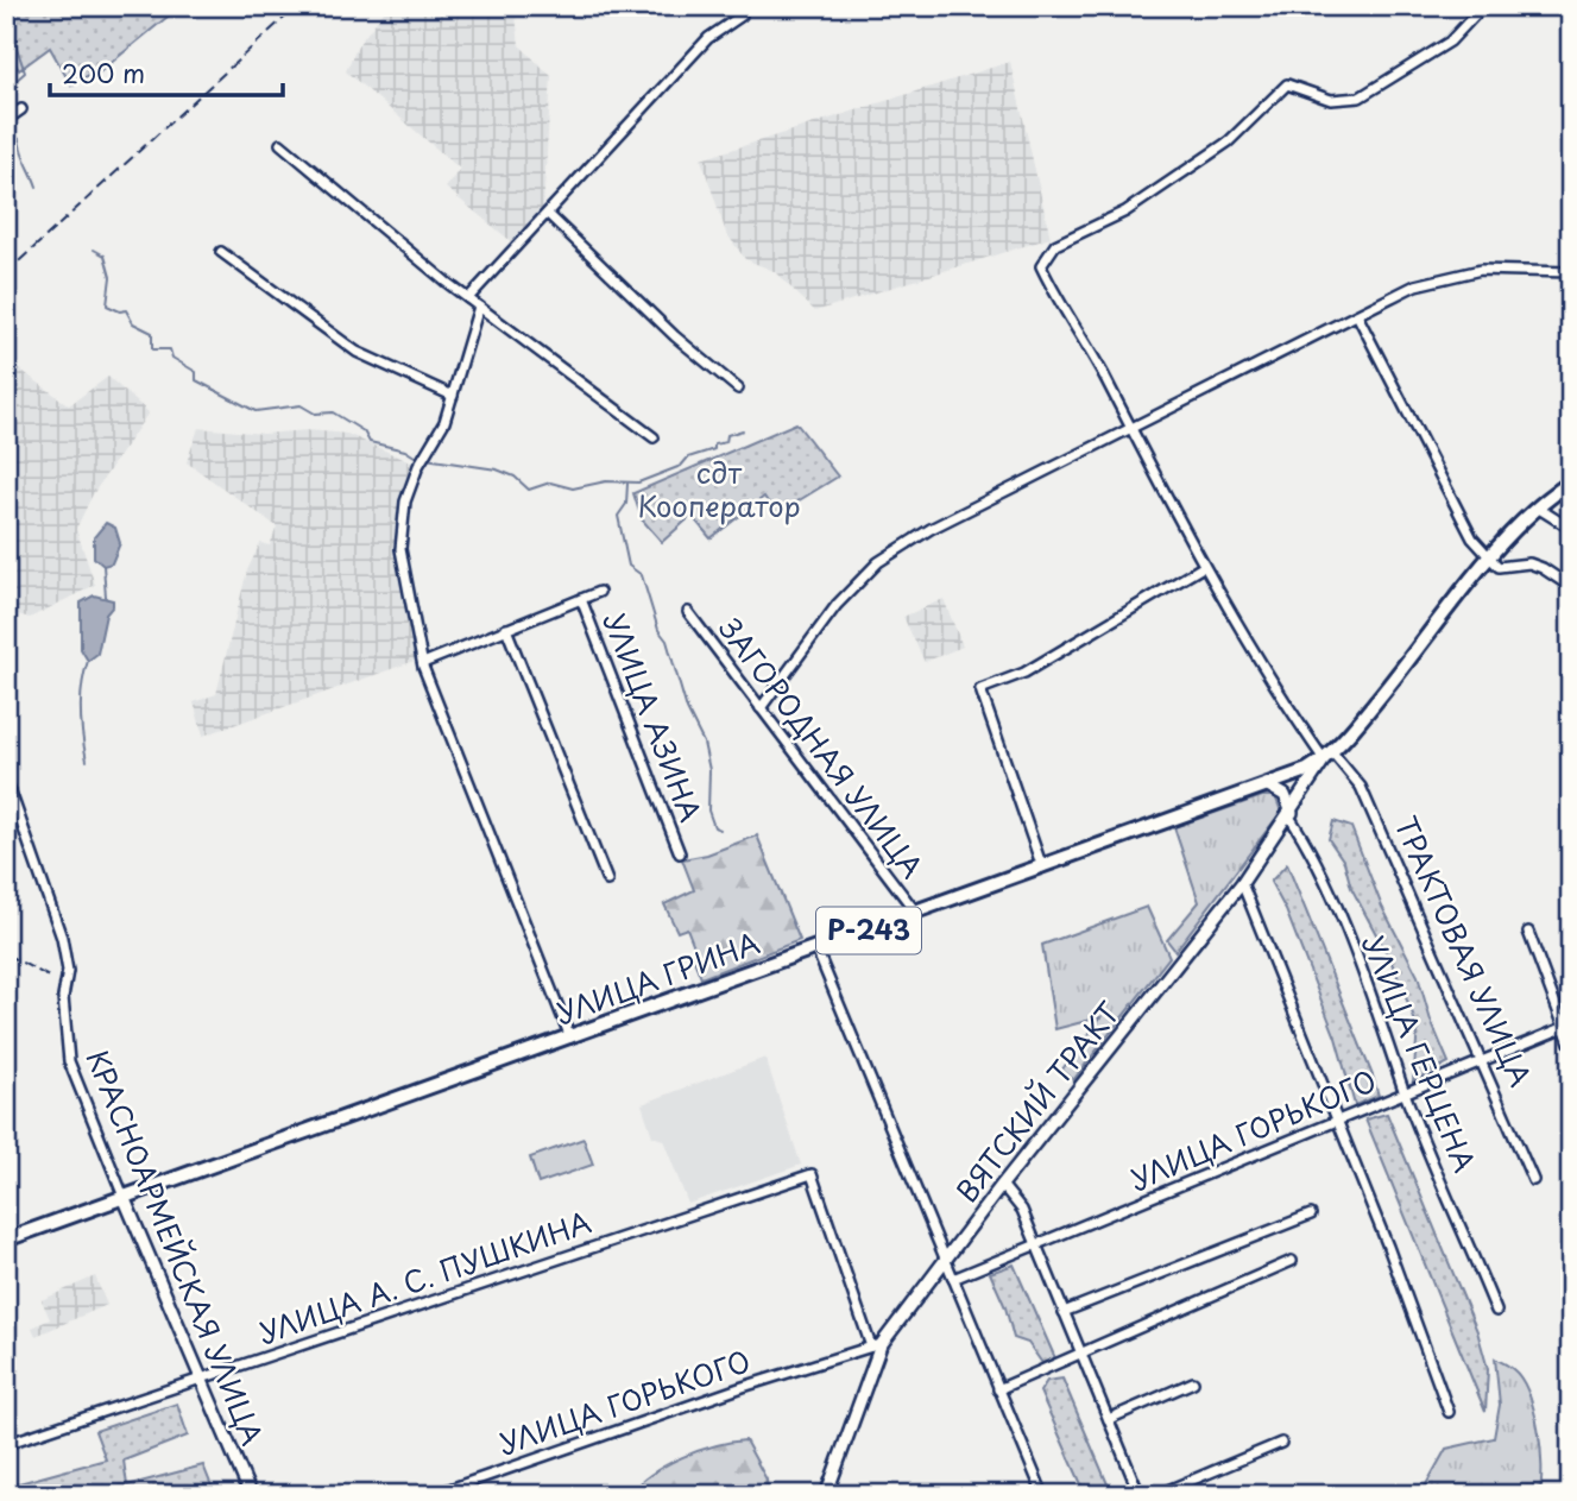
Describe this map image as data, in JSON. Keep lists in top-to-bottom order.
{
  "streets": {
    "highway": ["Р-243", "УЛИЦА ГРИНА"],
    "main road": ["ВЯТСКИЙ ТРАКТ", "КРАСНОАРМЕЙСКАЯ УЛИЦА"],
    "street": [
      "УЛИЦА АЗИНА",
      "ЗАГОРОДНАЯ УЛИЦА",
      "ТРАКТОВАЯ УЛИЦА",
      "УЛИЦА ГЕРЦЕНА",
      "УЛИЦА ГОРЬКОГО",
      "УЛИЦА А. С. ПУШКИНА"
    ]
  },
  "crossings": [
    ["ЗАГОРОДНАЯ УЛИЦА", "УЛИЦА ГРИНА"],
    ["Р-243", "ТРАКТОВАЯ УЛИЦА"],
    ["Р-243", "УЛИЦА ГРИНА"],
    ["Р-243", "ВЯТСКИЙ ТРАКТ"],
    ["ТРАКТОВАЯ УЛИЦА", "УЛИЦА ГРИНА"],
    ["ТРАКТОВАЯ УЛИЦА", "ВЯТСКИЙ ТРАКТ"],
    ["ТРАКТОВАЯ УЛИЦА", "УЛИЦА ГОРЬКОГО"],
    ["УЛИЦА ГРИНА", "ВЯТСКИЙ ТРАКТ"],
    ["УЛИЦА ГРИНА", "КРАСНОАРМЕЙСКАЯ УЛИЦА"],
    ["УЛИЦА ГЕРЦЕНА", "ВЯТСКИЙ ТРАКТ"],
    ["УЛИЦА ГЕРЦЕНА", "УЛИЦА ГОРЬКОГО"],
    ["ВЯТСКИЙ ТРАКТ", "УЛИЦА ГОРЬКОГО"],
    ["ВЯТСКИЙ ТРАКТ", "УЛИЦА А. С. ПУШКИНА"],
    ["УЛИЦА ГОРЬКОГО", "УЛИЦА А. С. ПУШКИНА"],
    ["КРАСНОАРМЕЙСКАЯ УЛИЦА", "УЛИЦА А. С. ПУШКИНА"]
  ],
  "parks": ["сдт Кооператор"],
  "scale_bar": "200 m"
}
